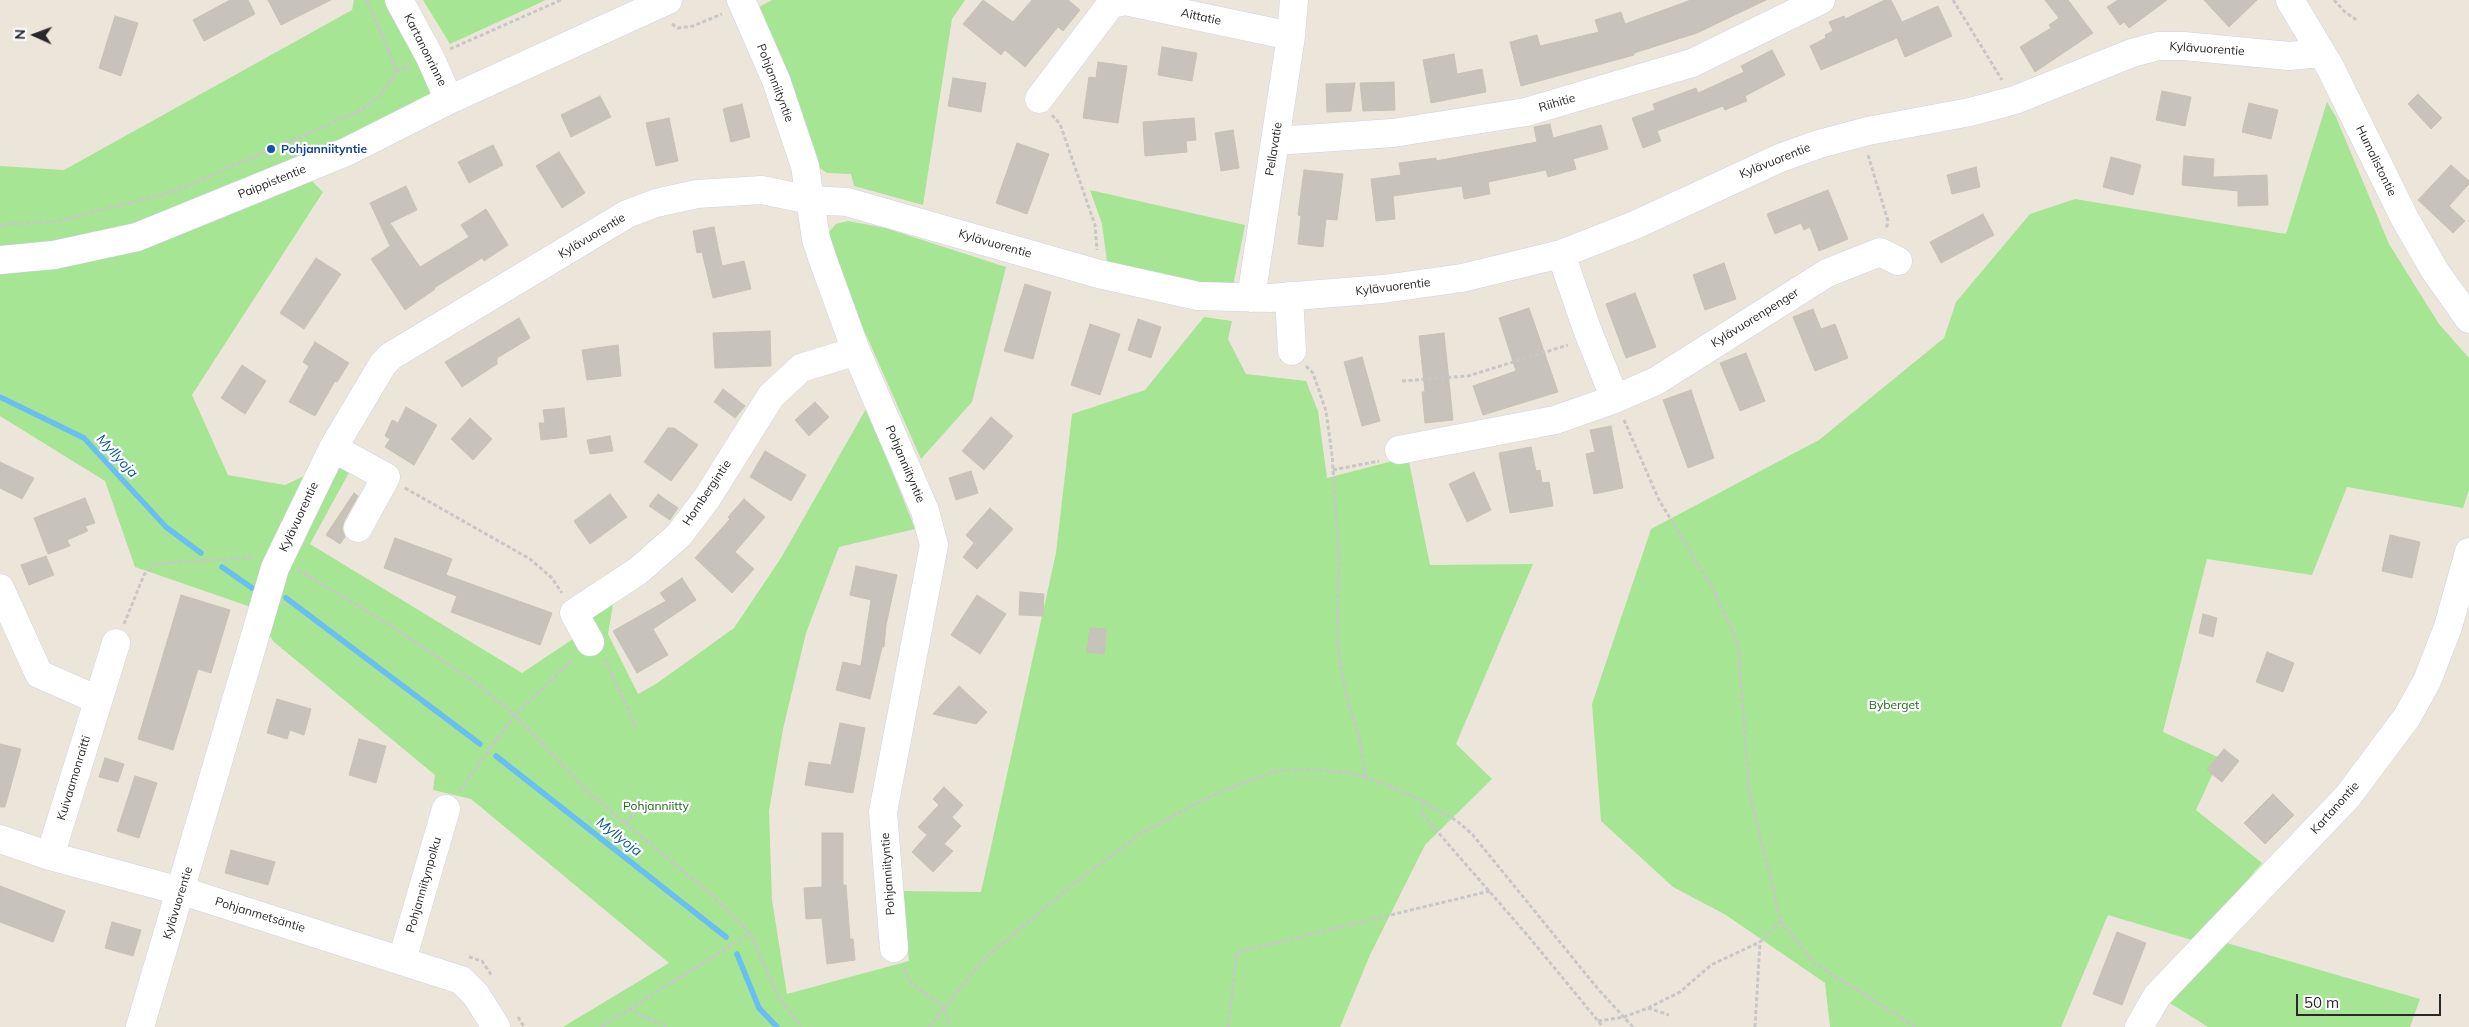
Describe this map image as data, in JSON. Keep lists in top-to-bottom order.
{
  "streets": {
    "street": [
      "Aittatie",
      "Kylävuorentie",
      "Kartanonrinne",
      "Pohjanniityntie",
      "Riihitie",
      "Pellavatie",
      "Humalistontie",
      "Paippistentie",
      "Kylävuorenpenger",
      "Hornbergintie",
      "Kuivaamonraitti",
      "Kartanontie",
      "Pohjanniitynpolku",
      "Pohjanmetsäntie"
    ]
  },
  "crossings": [
    ["Aittatie", "Pellavatie"],
    ["Kylävuorentie", "Pohjanniityntie"],
    ["Kylävuorentie", "Pellavatie"],
    ["Kylävuorentie", "Humalistontie"],
    ["Kylävuorentie", "Pohjanmetsäntie"],
    ["Kartanonrinne", "Paippistentie"],
    ["Pohjanniityntie", "Hornbergintie"],
    ["Riihitie", "Pellavatie"],
    ["Kuivaamonraitti", "Pohjanmetsäntie"],
    ["Pohjanniitynpolku", "Pohjanmetsäntie"]
  ],
  "water": ["Myllyoja"],
  "parks": ["Byberget", "Pohjanniitty"],
  "places": ["Pohjanniityntie"],
  "scale_bar": "50 m",
  "north": "left"
}
